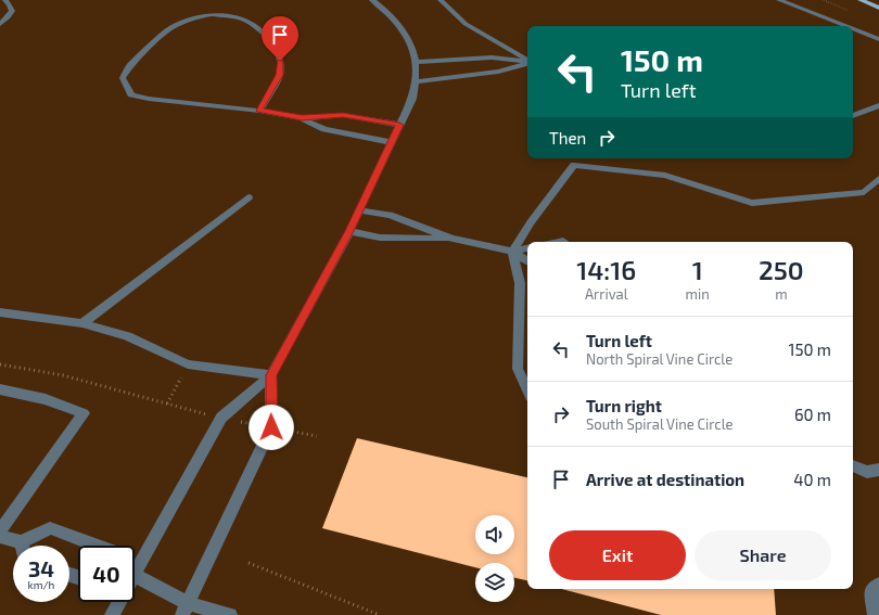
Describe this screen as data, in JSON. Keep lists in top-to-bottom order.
{
  "page": {
    "turn": ["150 m", "Turn left"],
    "then": "Then",
    "eta": [
      "14:16",
      "Arrival",
      "1",
      "min",
      "250",
      "m"
    ],
    "list": [
      {
        "name": "Turn left",
        "note": "North Spiral Vine Circle",
        "value": "150 m"
      },
      {
        "name": "Turn right",
        "note": "South Spiral Vine Circle",
        "value": "60 m"
      },
      {
        "name": "Arrive at destination",
        "value": "40 m"
      }
    ],
    "buttons": ["Exit", "Share"],
    "speed": "34 km/h",
    "limit": "40"
  }
}
